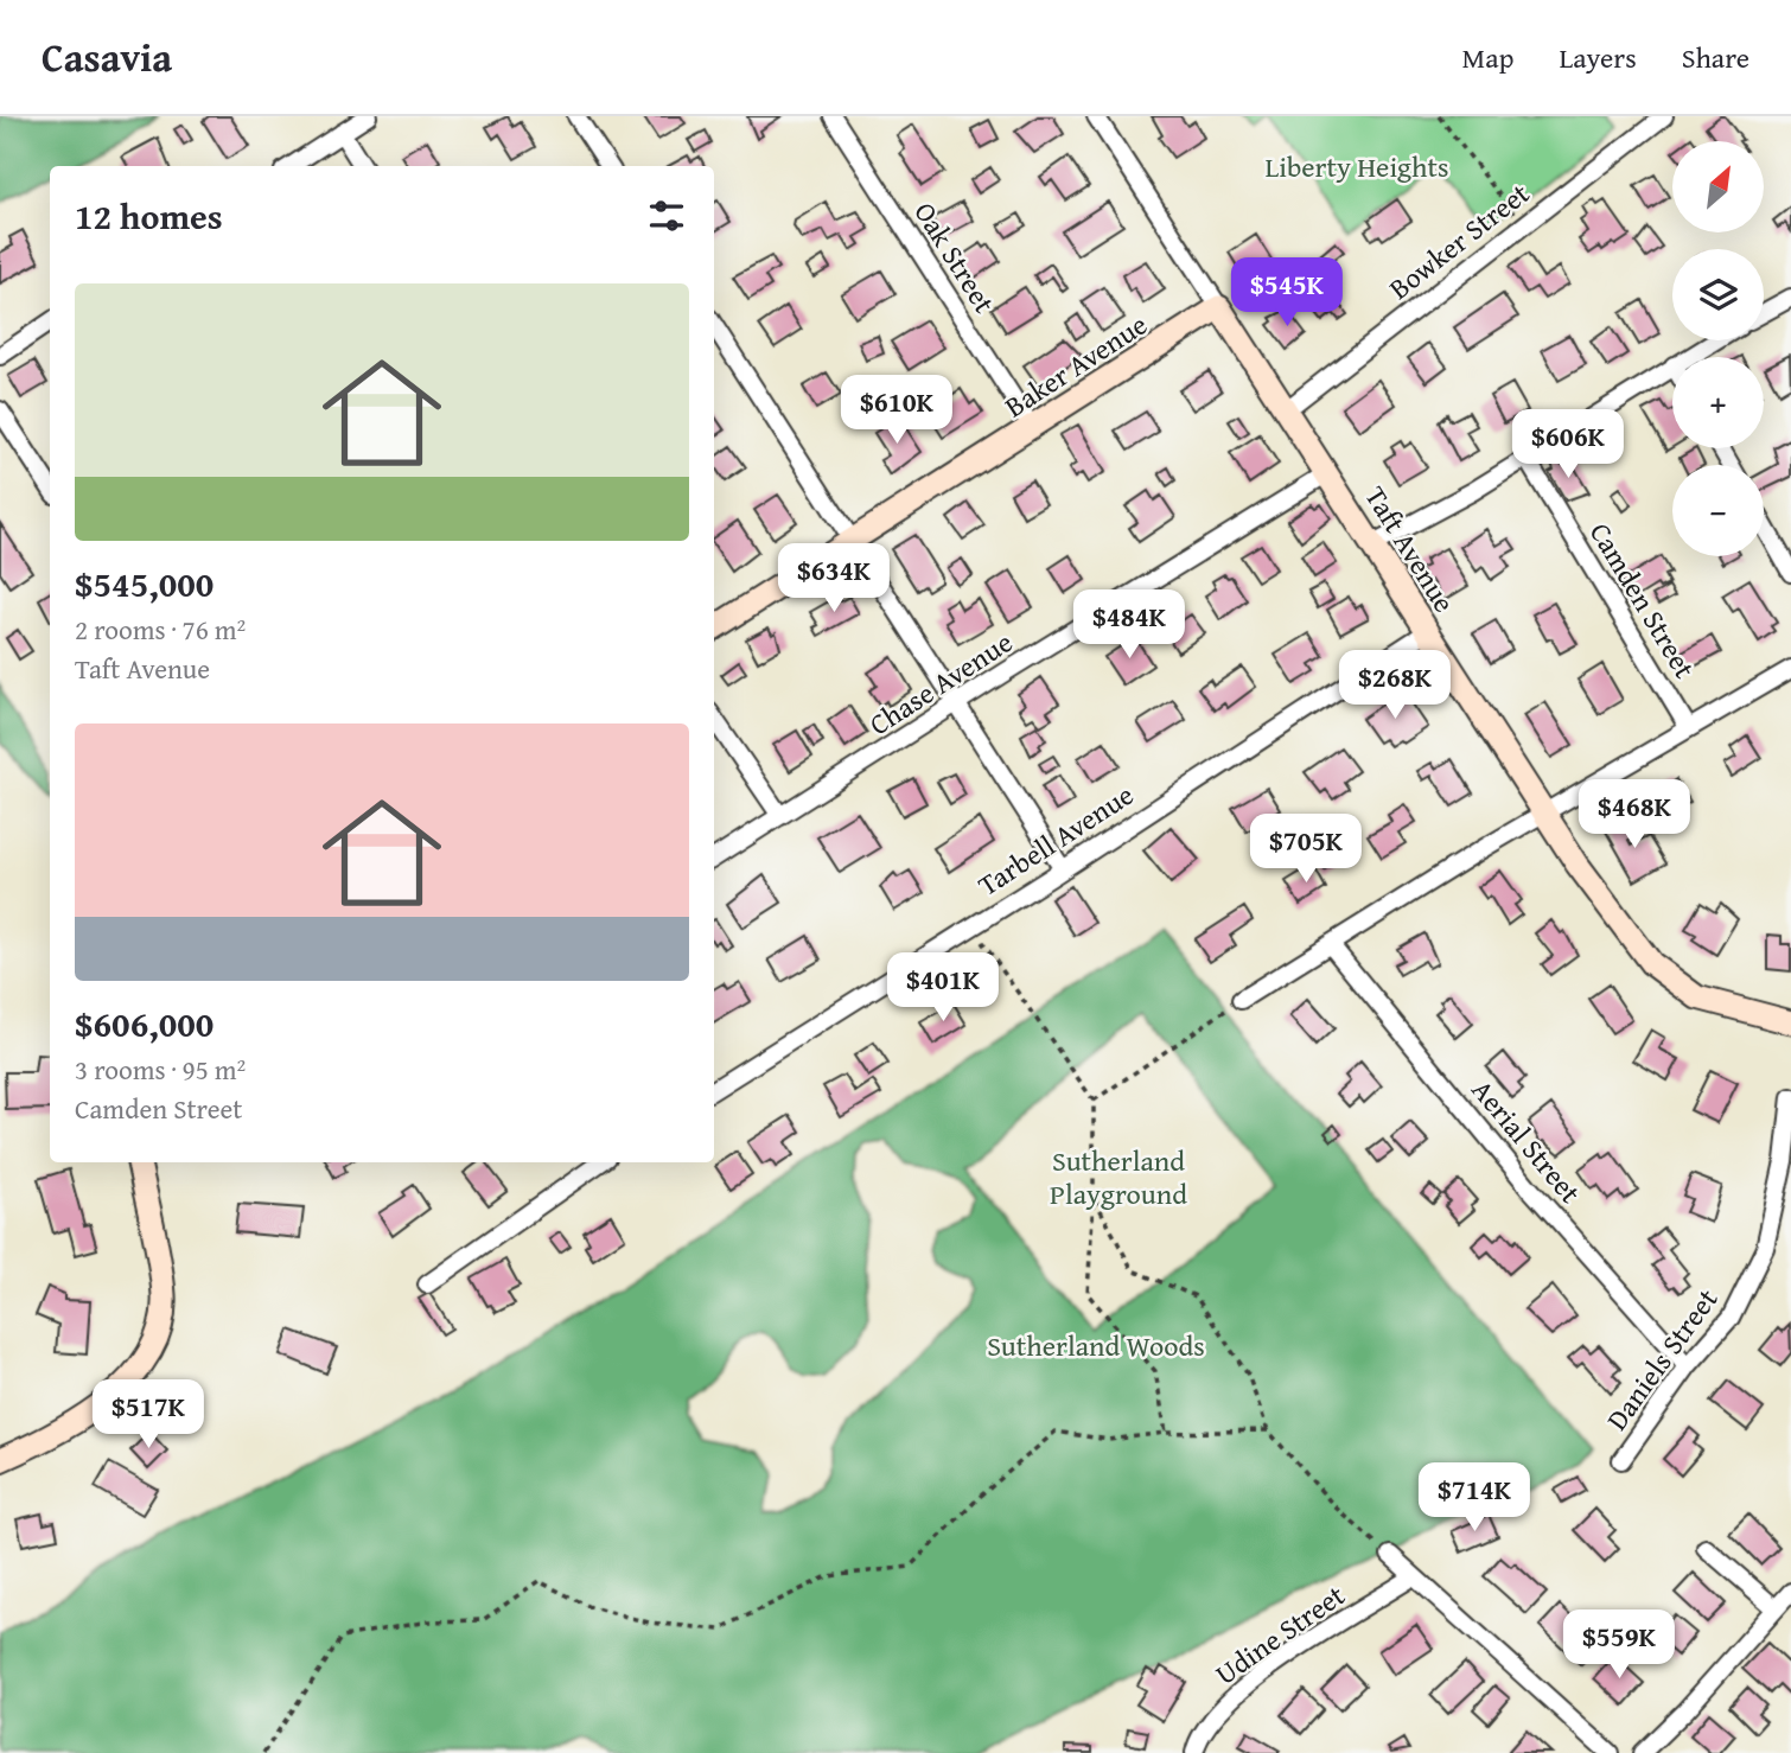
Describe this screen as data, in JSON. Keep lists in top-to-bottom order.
{
  "streets": {
    "street": [
      "Bowker Street",
      "Oak Street",
      "Baker Avenue",
      "Taft Avenue",
      "Camden Street",
      "Chase Avenue",
      "Tarbell Avenue",
      "Aerial Street",
      "Daniels Street",
      "Udine Street"
    ]
  },
  "crossings": [
    ["Bowker Street", "Taft Avenue"],
    ["Oak Street", "Baker Avenue"],
    ["Baker Avenue", "Taft Avenue"],
    ["Taft Avenue", "Chase Avenue"],
    ["Taft Avenue", "Tarbell Avenue"],
    ["Aerial Street", "Daniels Street"]
  ],
  "parks": ["Liberty Heights", "Sutherland Playground", "Sutherland Woods"],
  "north": "top right",
  "page": {
    "header": "Casavia",
    "nav": ["Map", "Layers", "Share"],
    "map_buttons": ["+", "−"],
    "heading": "12 homes",
    "price": [
      "$545K",
      "$610K",
      "$606K",
      "$634K",
      "$484K",
      "$268K",
      "$468K",
      "$705K",
      "$401K",
      "$517K",
      "$714K",
      "$559K"
    ],
    "list": [
      {
        "name": "$545,000",
        "note": "2 rooms · 76 m² · Taft Avenue"
      },
      {
        "name": "$606,000",
        "note": "3 rooms · 95 m² · Camden Street"
      }
    ]
  }
}
